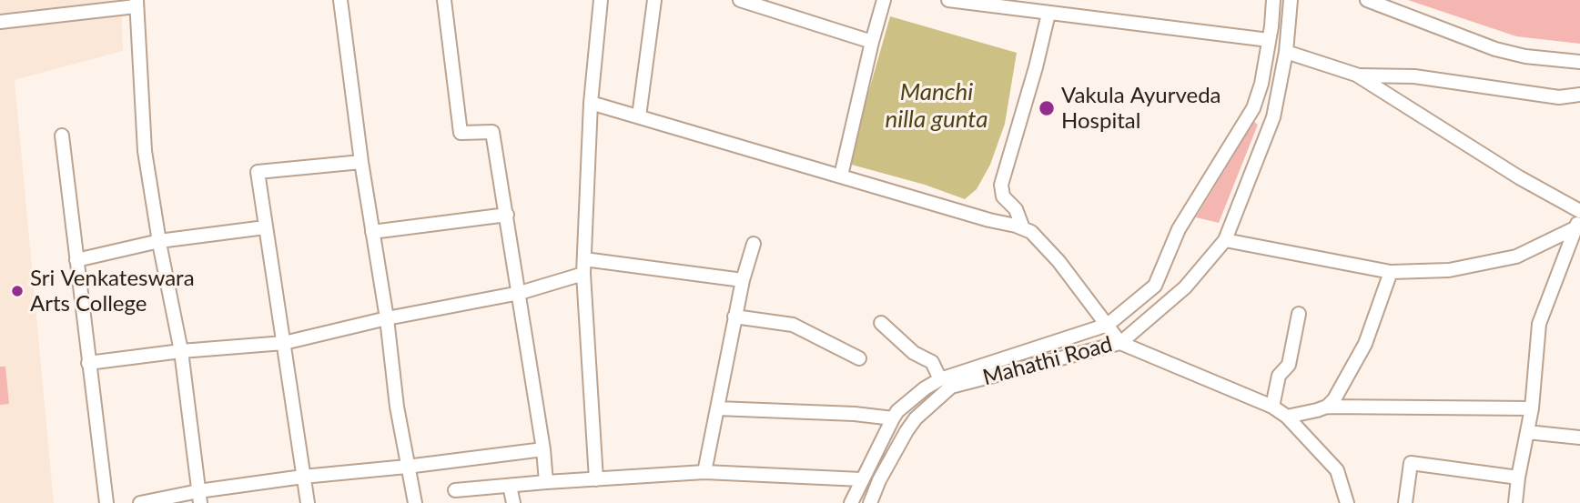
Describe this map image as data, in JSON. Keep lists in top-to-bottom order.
{
  "streets": {
    "street": ["Mahathi Road"]
  },
  "water": ["Manchi nilla gunta"],
  "places": ["Vakula Ayurveda Hospital", "Sri Venkateswara Arts College"]
}
